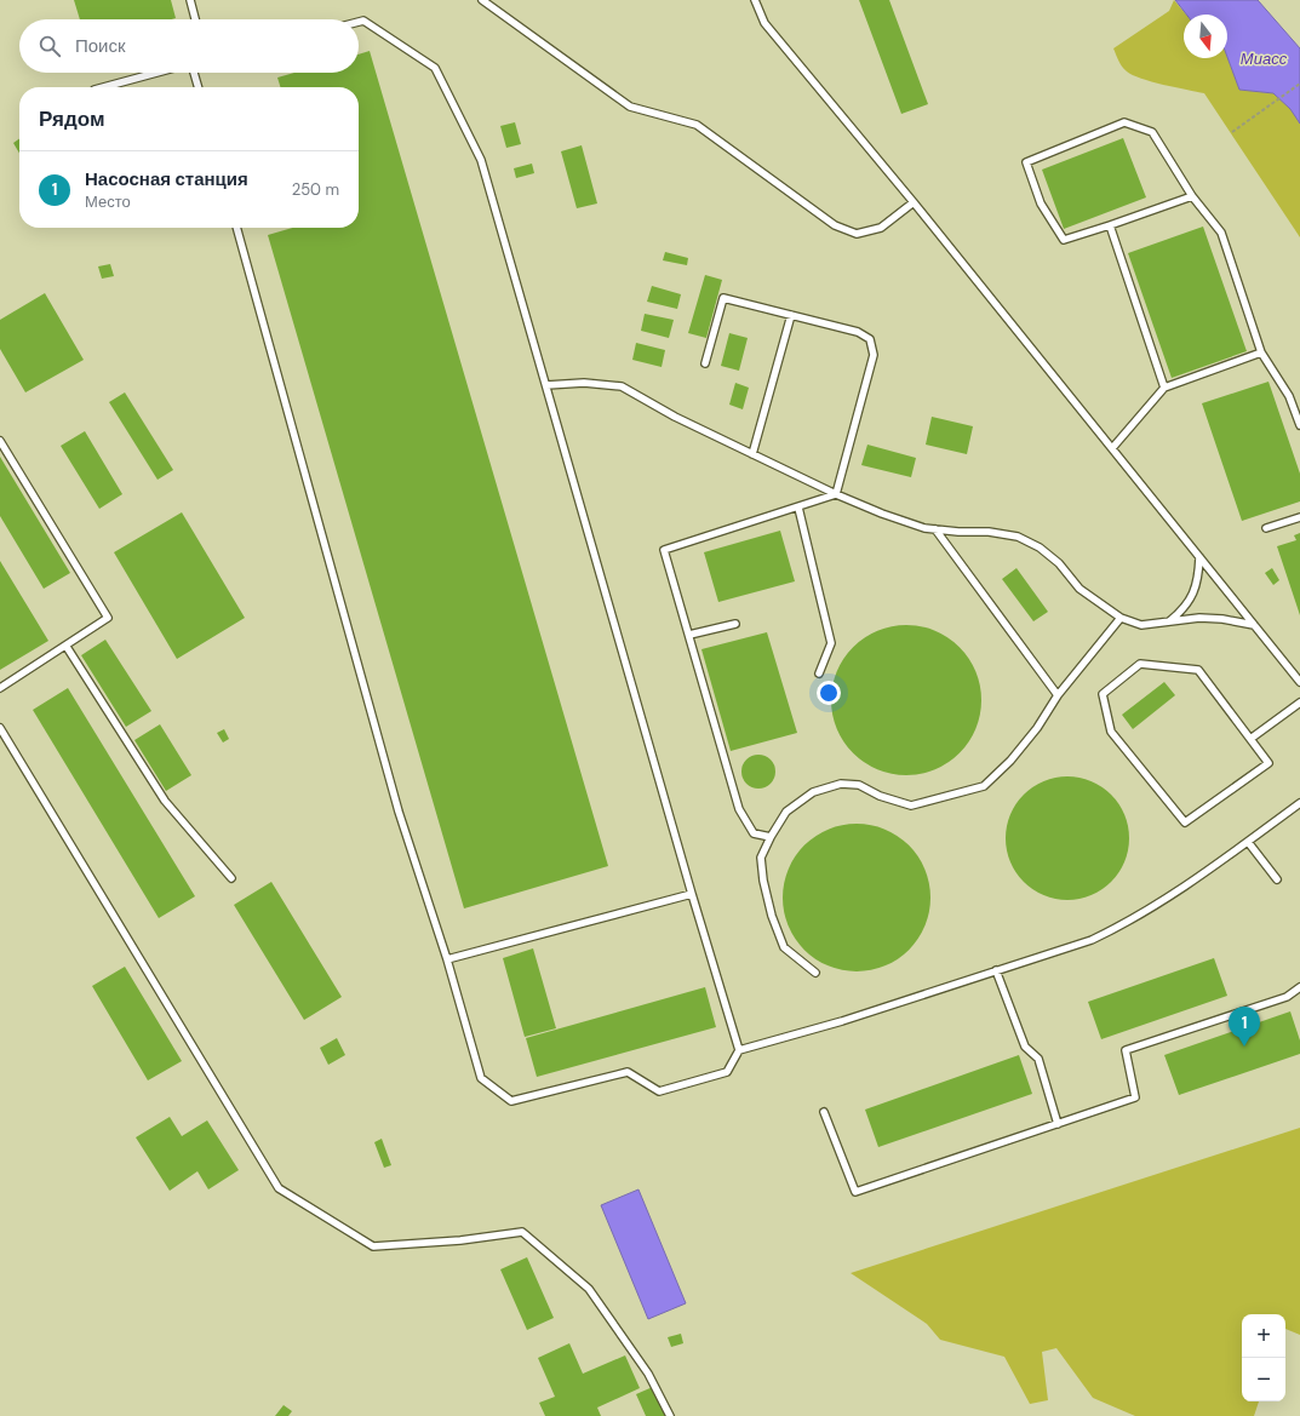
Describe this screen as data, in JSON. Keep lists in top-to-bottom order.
{
  "water": ["Миасс"],
  "north": "bottom",
  "page": {
    "search": "Поиск",
    "heading": "Рядом",
    "list": [
      {
        "mark": "1",
        "name": "Насосная станция",
        "note": "Место",
        "value": "250 m"
      }
    ],
    "pins": "1",
    "map_buttons": ["+", "−"]
  }
}
